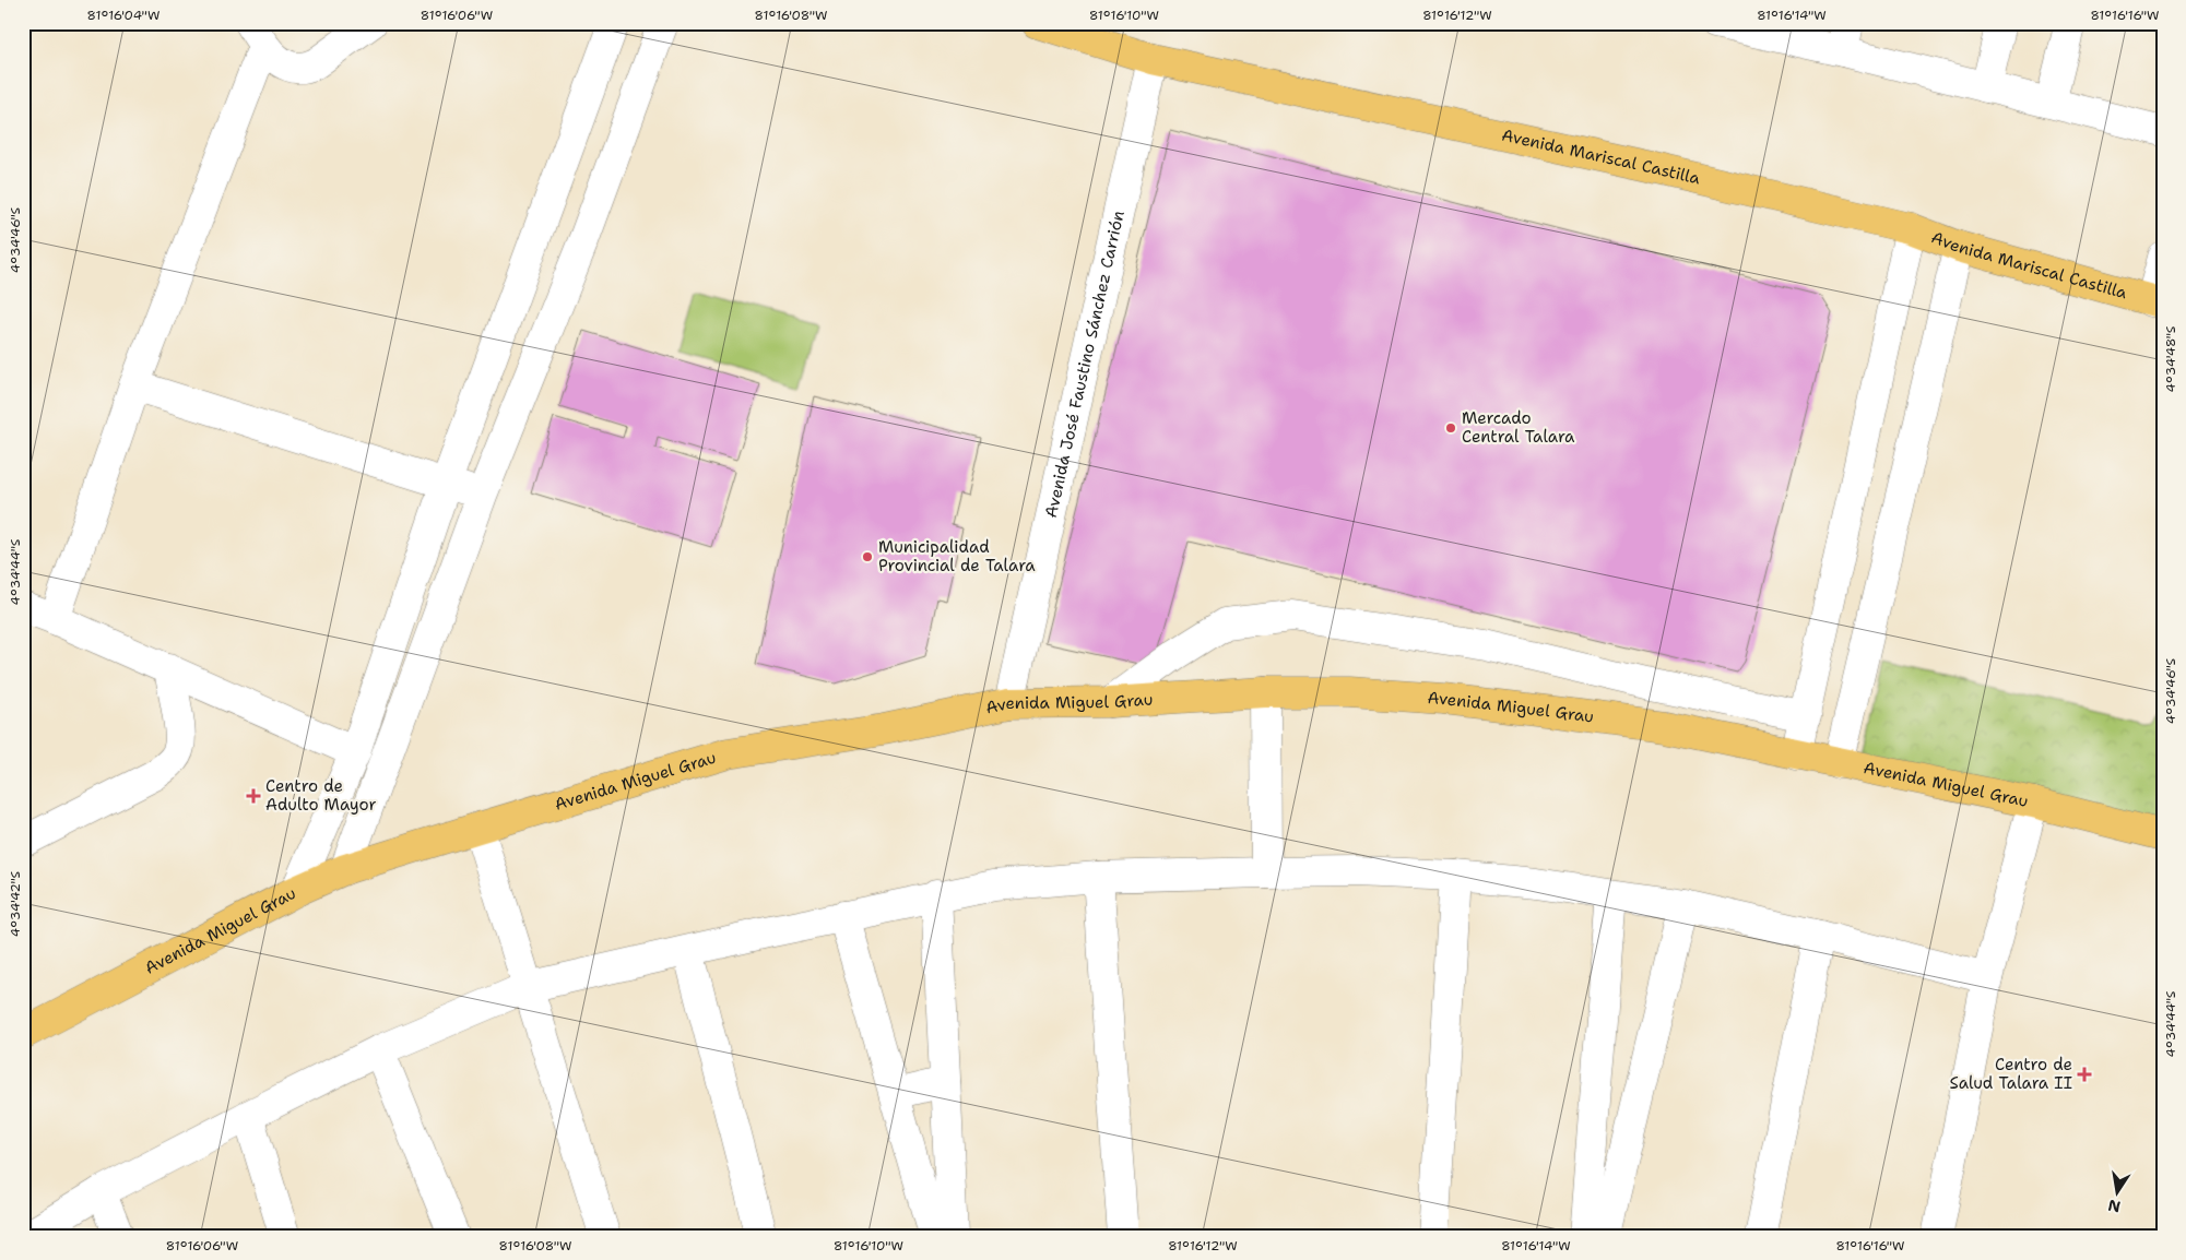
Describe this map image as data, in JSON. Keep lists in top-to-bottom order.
{
  "streets": {
    "main road": ["Avenida Mariscal Castilla", "Avenida Miguel Grau"],
    "street": ["Avenida José Faustino Sánchez Carrión"]
  },
  "crossings": [
    ["Avenida Mariscal Castilla", "Avenida José Faustino Sánchez Carrión"],
    ["Avenida José Faustino Sánchez Carrión", "Avenida Miguel Grau"]
  ],
  "places": {
    "other": ["Mercado Central Talara", "Municipalidad Provincial de Talara"],
    "health": ["Centro de Adulto Mayor", "Centro de Salud Talara II"]
  },
  "north": "bottom",
  "coordinates": [
    "81°16'04\"W",
    "81°16'06\"W",
    "81°16'08\"W",
    "81°16'10\"W",
    "81°16'12\"W",
    "81°16'14\"W",
    "81°16'16\"W",
    "4°34'46\"S",
    "4°34'48\"S",
    "4°34'44\"S",
    "4°34'42\"S"
  ]
}
